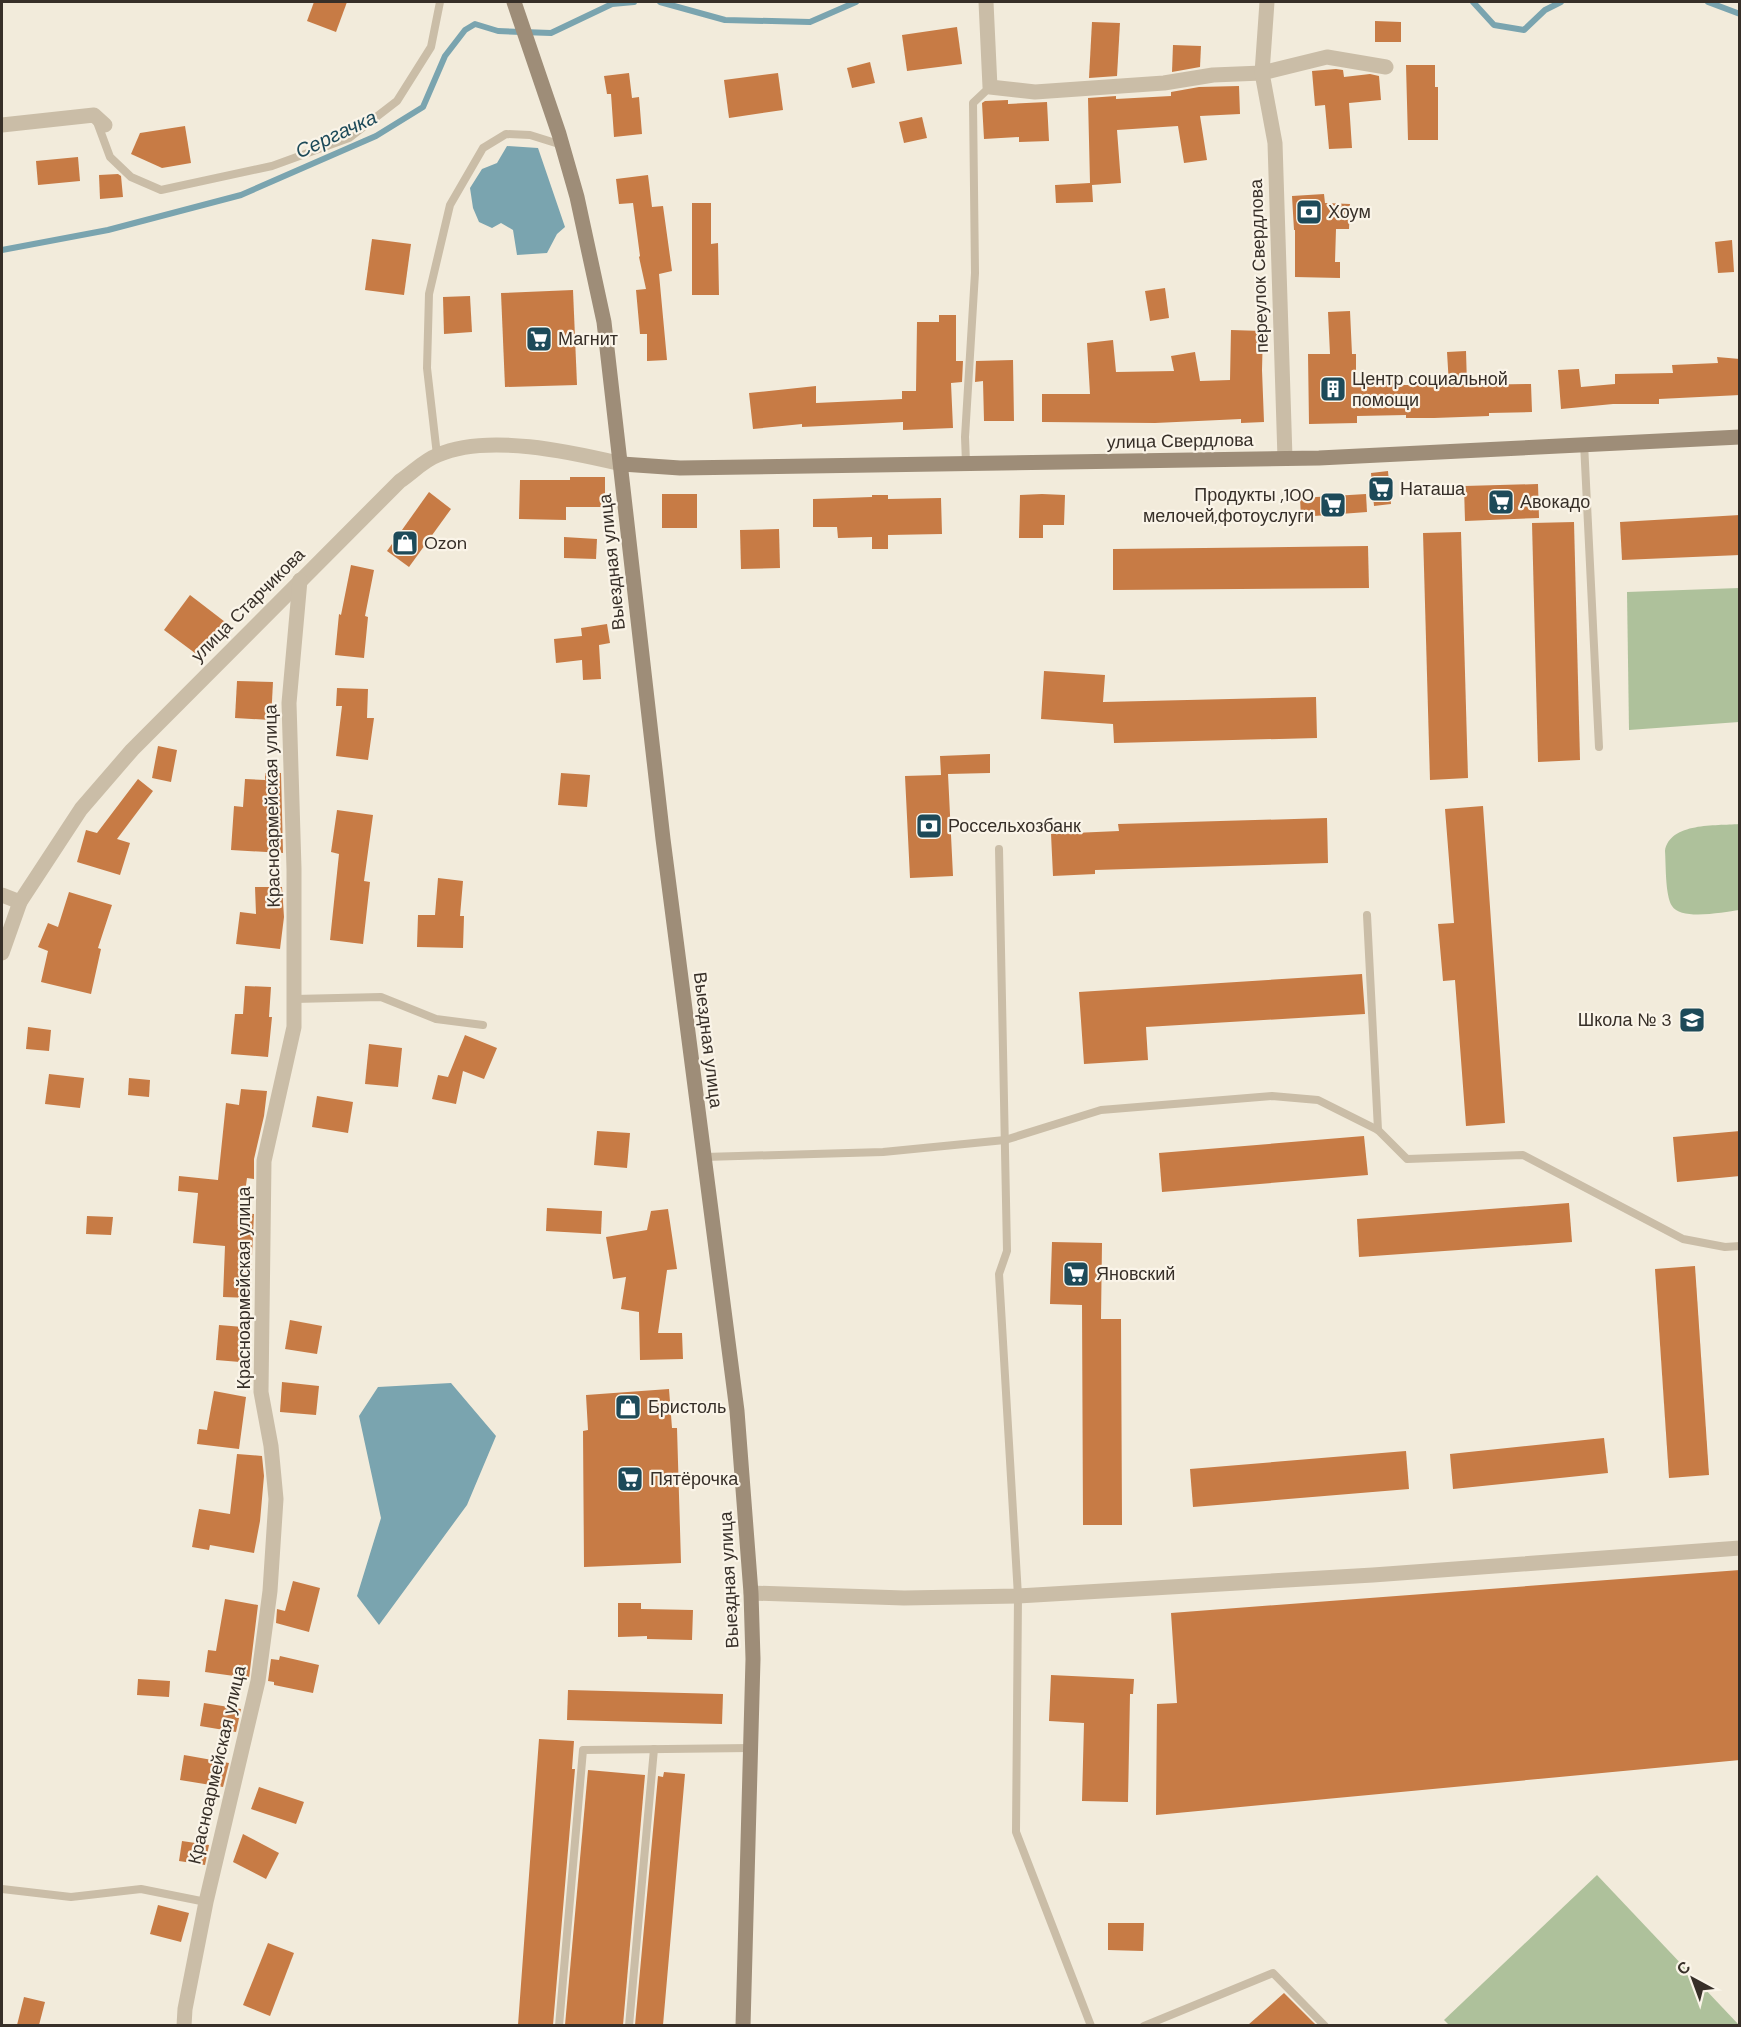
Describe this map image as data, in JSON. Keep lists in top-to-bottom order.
{
  "streets": {
    "street": [
      "переулок Свердлова",
      "улица Свердлова",
      "Выездная улица",
      "улица Старчикова",
      "Красноармейская улица"
    ]
  },
  "crossings": [
    ["переулок Свердлова", "улица Свердлова"],
    ["улица Свердлова", "Выездная улица"],
    ["улица Свердлова", "улица Старчикова"],
    ["Выездная улица", "улица Старчикова"],
    ["улица Старчикова", "Красноармейская улица"]
  ],
  "water": ["Сергачка"],
  "places": {
    "bank": ["Хоум", "Россельхозбанк"],
    "supermarket": [
      "Магнит",
      "Наташа",
      "Авокадо",
      "Продукты ,100 мелочей,фотоуслуги",
      "Яновский",
      "Пятёрочка"
    ],
    "building": ["Центр социальной помощи"],
    "shop": ["Ozon", "Бристоль"],
    "school or university": ["Школа № 3"]
  },
  "north": "top left"
}
